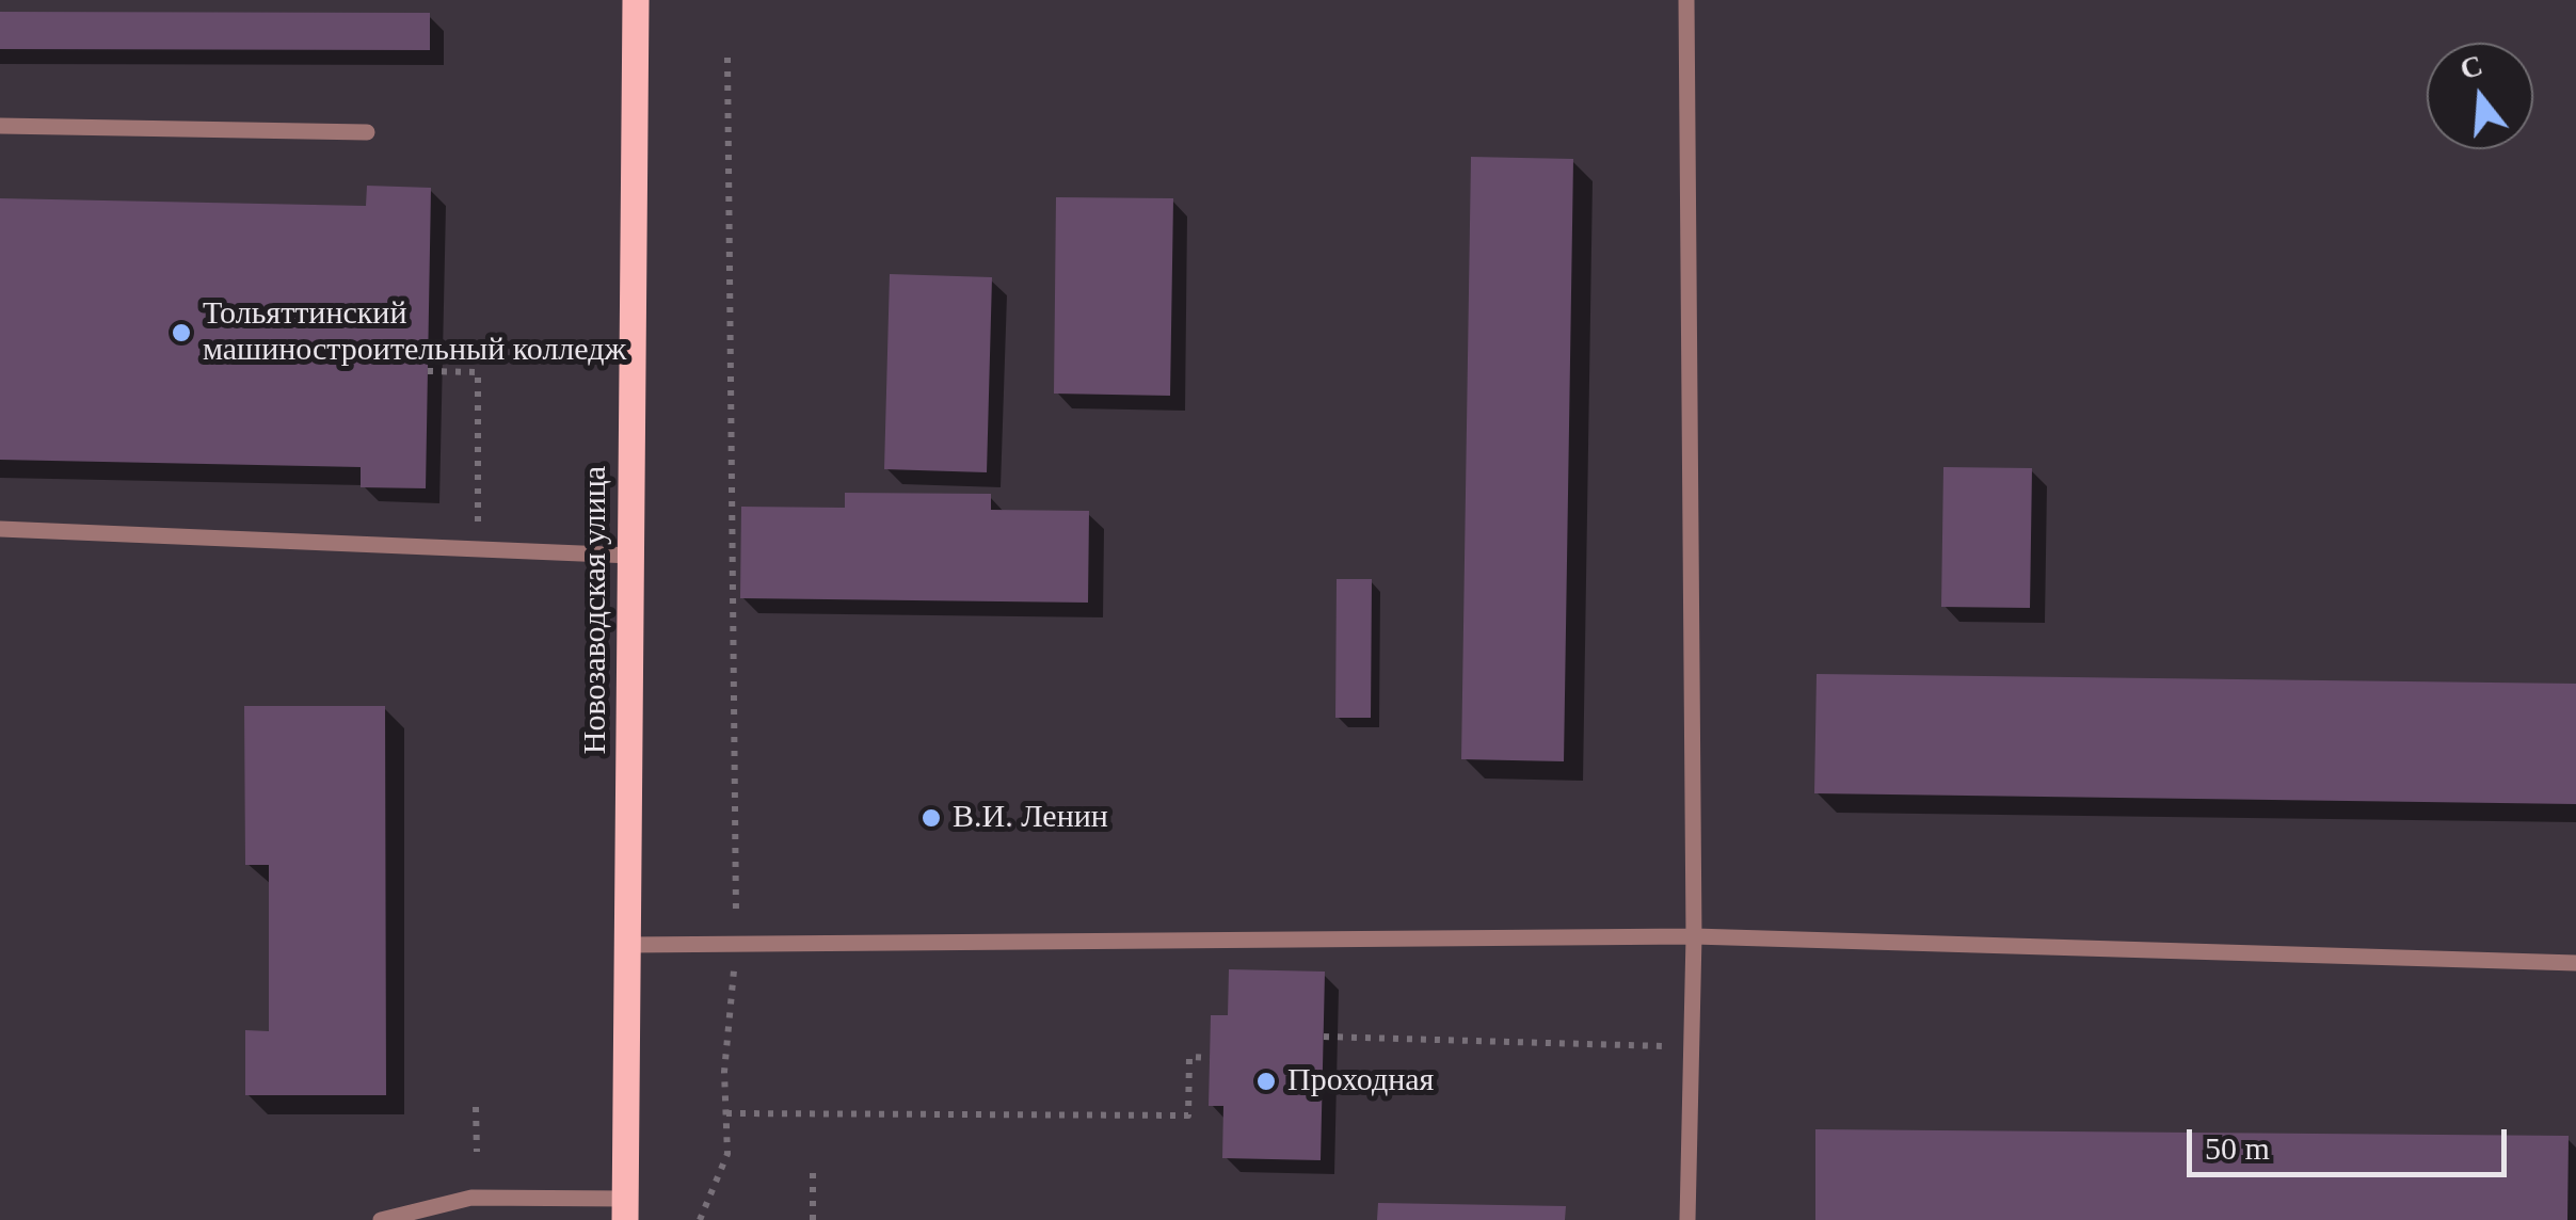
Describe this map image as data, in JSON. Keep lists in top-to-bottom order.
{
  "streets": {
    "main road": ["Новозаводская улица"]
  },
  "places": ["Тольяттинский машиностроительный колледж", "В.И. Ленин", "Проходная"],
  "scale_bar": "50 m",
  "north": "top"
}
